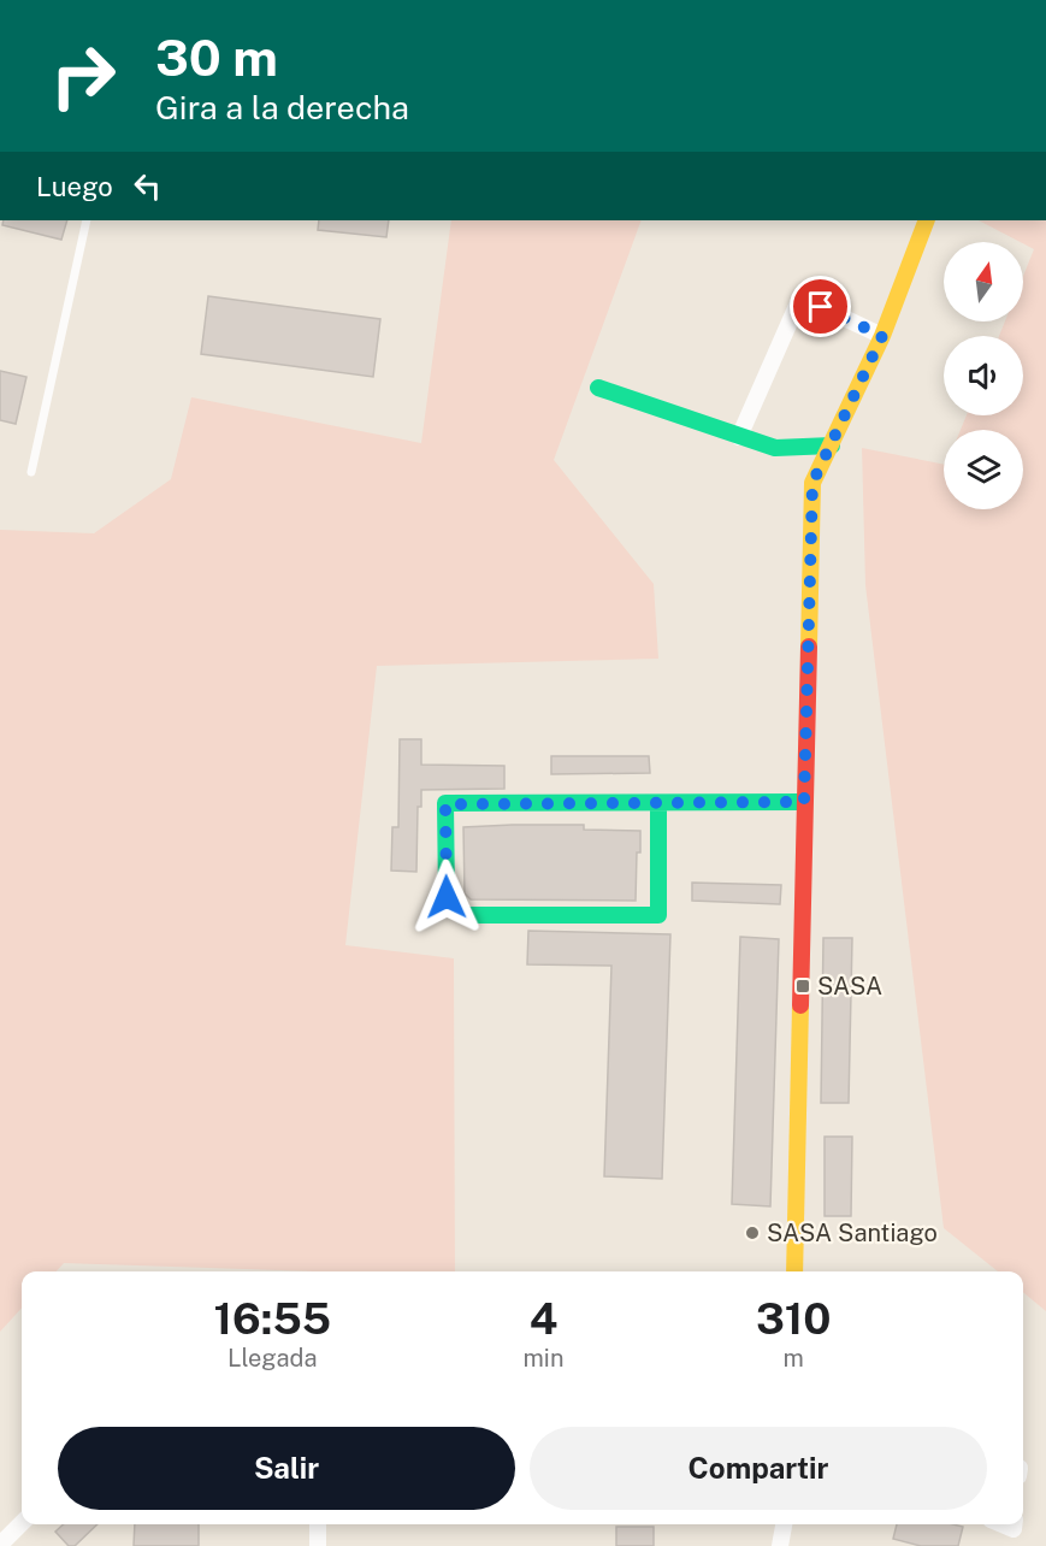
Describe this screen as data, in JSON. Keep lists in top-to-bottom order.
{
  "places": {
    "transit": ["SASA"],
    "other": ["SASA Santiago"]
  },
  "north": "top",
  "page": {
    "turn": ["30 m", "Gira a la derecha"],
    "then": "Luego",
    "eta": [
      "16:55",
      "Llegada",
      "4",
      "min",
      "310",
      "m"
    ],
    "buttons": ["Salir", "Compartir"]
  }
}
